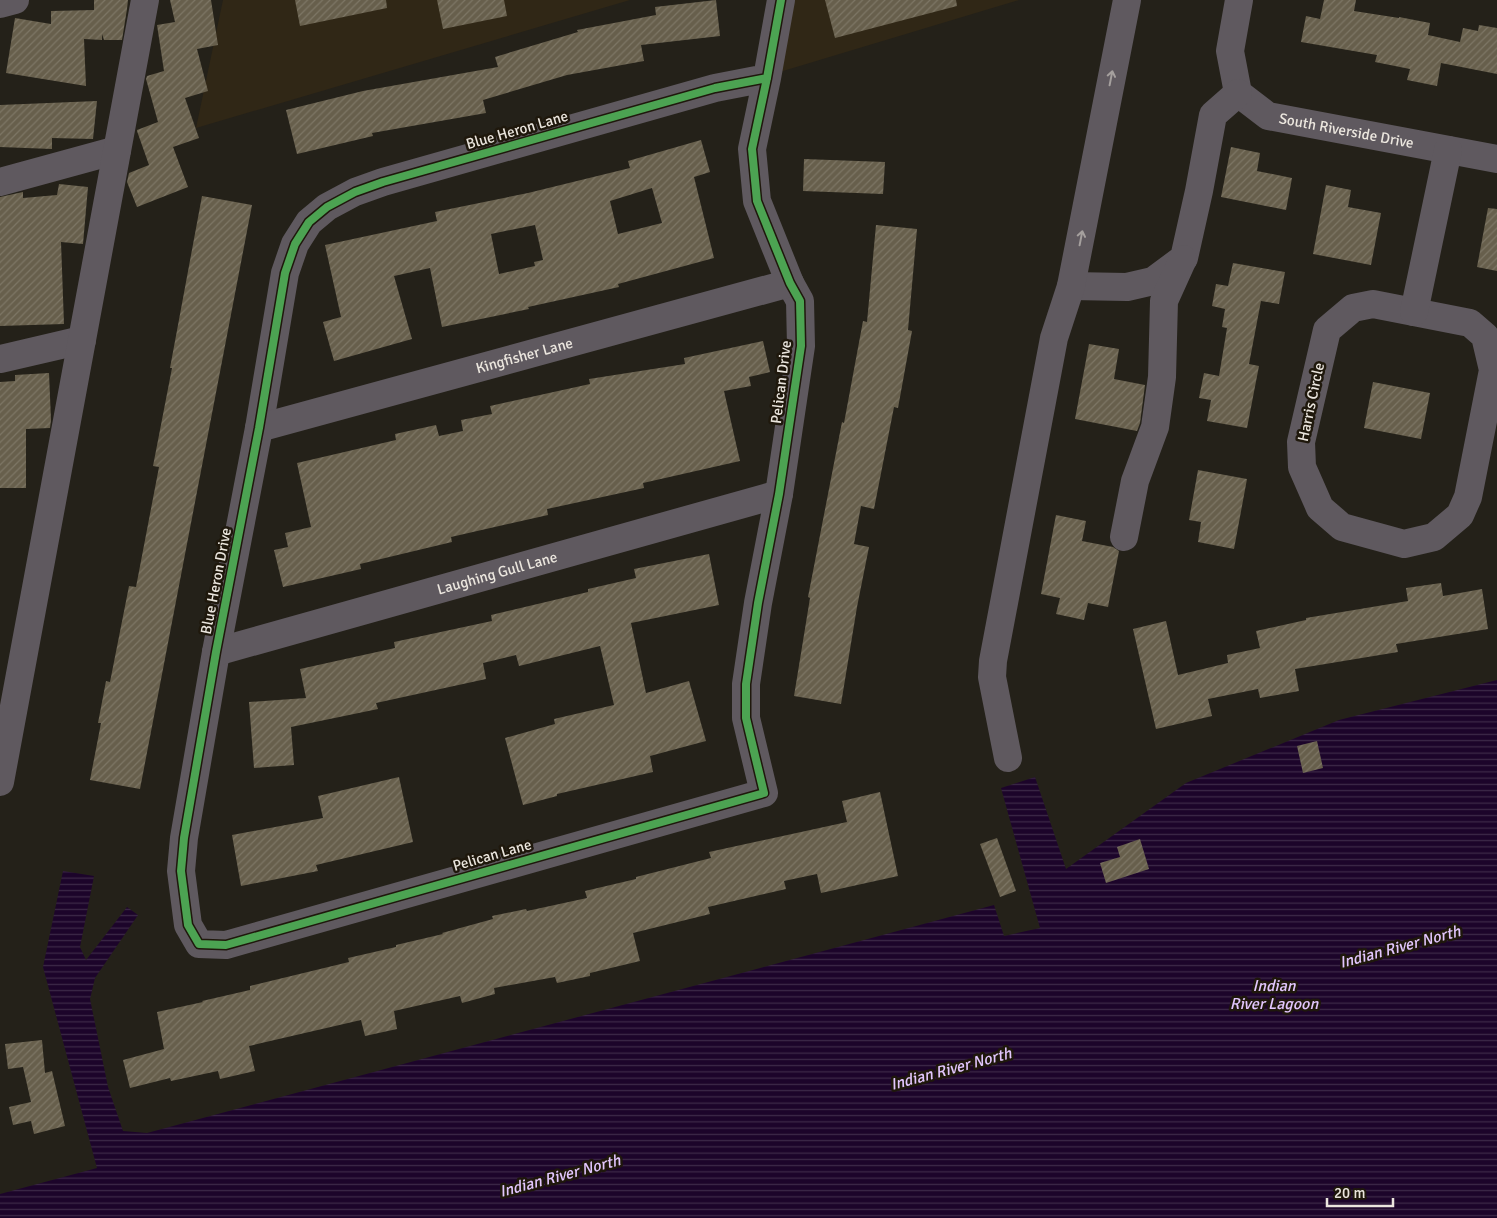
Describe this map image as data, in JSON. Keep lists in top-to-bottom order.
{
  "streets": {
    "street": [
      "Blue Heron Lane",
      "South Riverside Drive",
      "Kingfisher Lane",
      "Pelican Drive",
      "Harris Circle",
      "Laughing Gull Lane",
      "Blue Heron Drive",
      "Pelican Lane"
    ]
  },
  "crossings": [
    ["Blue Heron Lane", "Pelican Drive"],
    ["Blue Heron Lane", "Blue Heron Drive"],
    ["Kingfisher Lane", "Pelican Drive"],
    ["Kingfisher Lane", "Blue Heron Drive"],
    ["Pelican Drive", "Laughing Gull Lane"],
    ["Pelican Drive", "Pelican Lane"],
    ["Laughing Gull Lane", "Blue Heron Drive"],
    ["Blue Heron Drive", "Pelican Lane"]
  ],
  "water": ["Indian River North", "Indian River Lagoon"],
  "scale_bar": "20 m"
}
